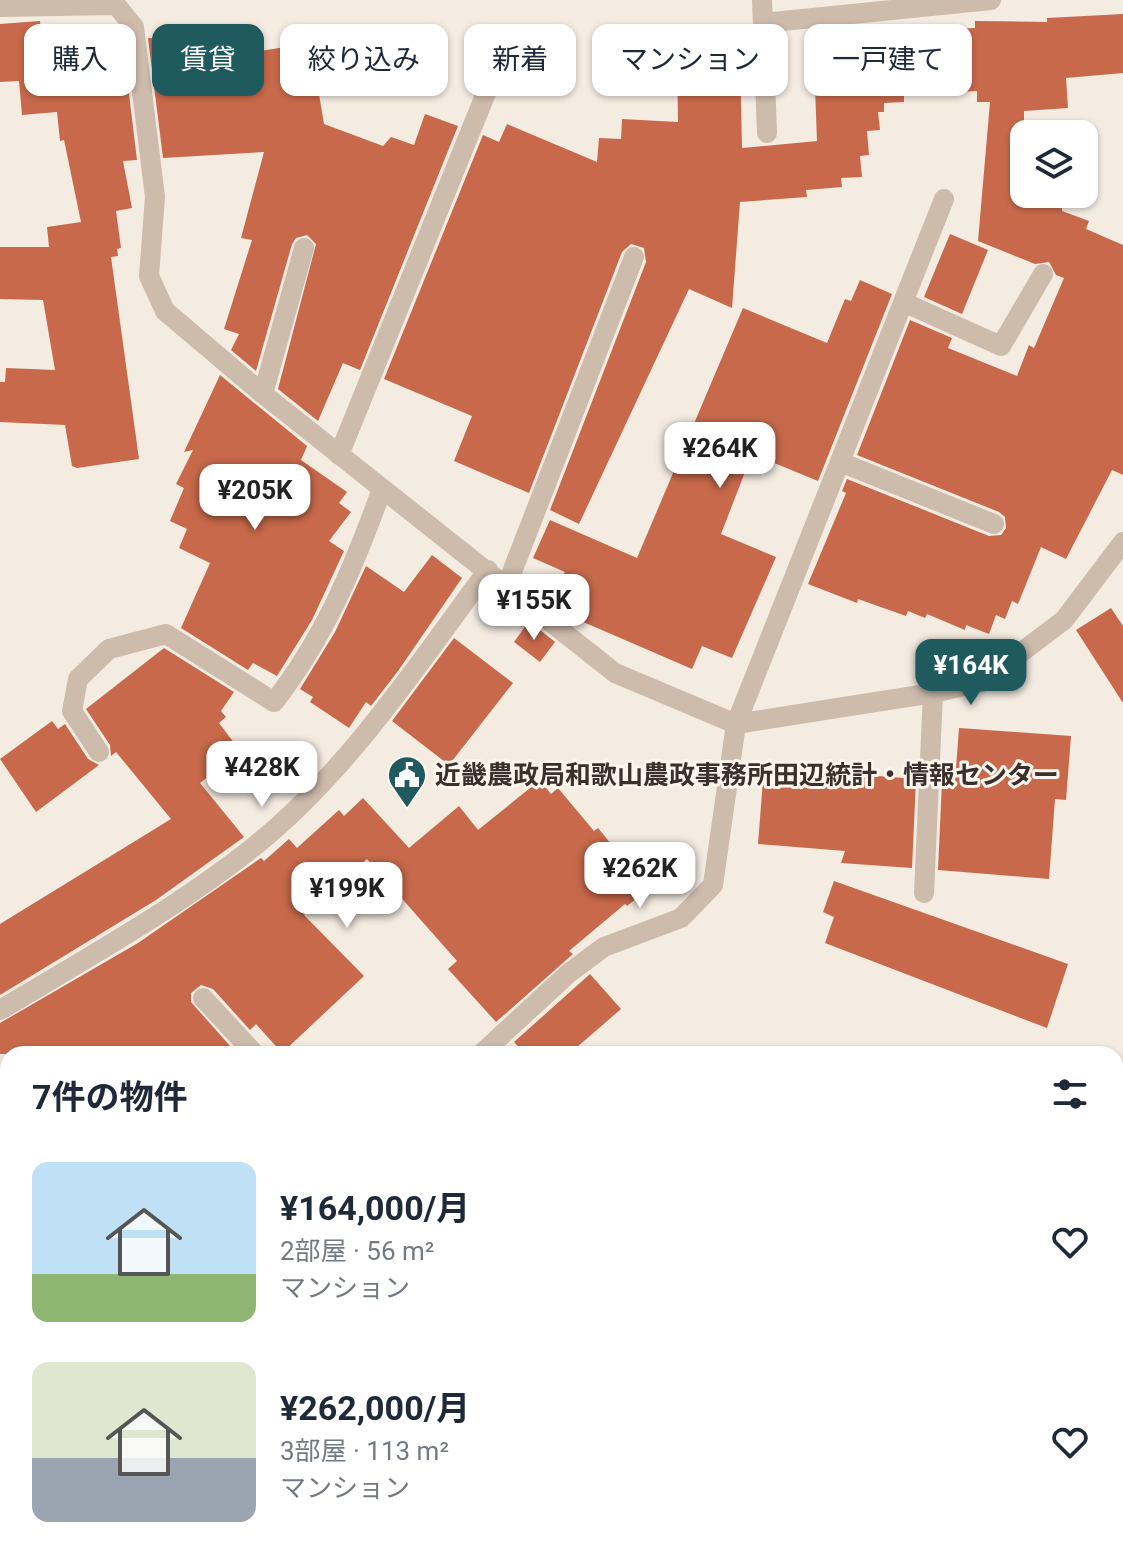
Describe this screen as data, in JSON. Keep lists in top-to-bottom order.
{
  "places": {
    "public building": ["近畿農政局和歌山農政事務所田辺統計・情報センター"]
  },
  "page": {
    "chip": [
      "購入",
      "賃貸",
      "絞り込み",
      "新着",
      "マンション",
      "一戸建て"
    ],
    "price": [
      "¥264K",
      "¥205K",
      "¥155K",
      "¥164K",
      "¥428K",
      "¥262K",
      "¥199K"
    ],
    "heading": "7件の物件",
    "list": [
      {
        "name": "¥164,000/月",
        "note": "2部屋 · 56 m² · マンション"
      },
      {
        "name": "¥262,000/月",
        "note": "3部屋 · 113 m² · マンション"
      }
    ]
  }
}
